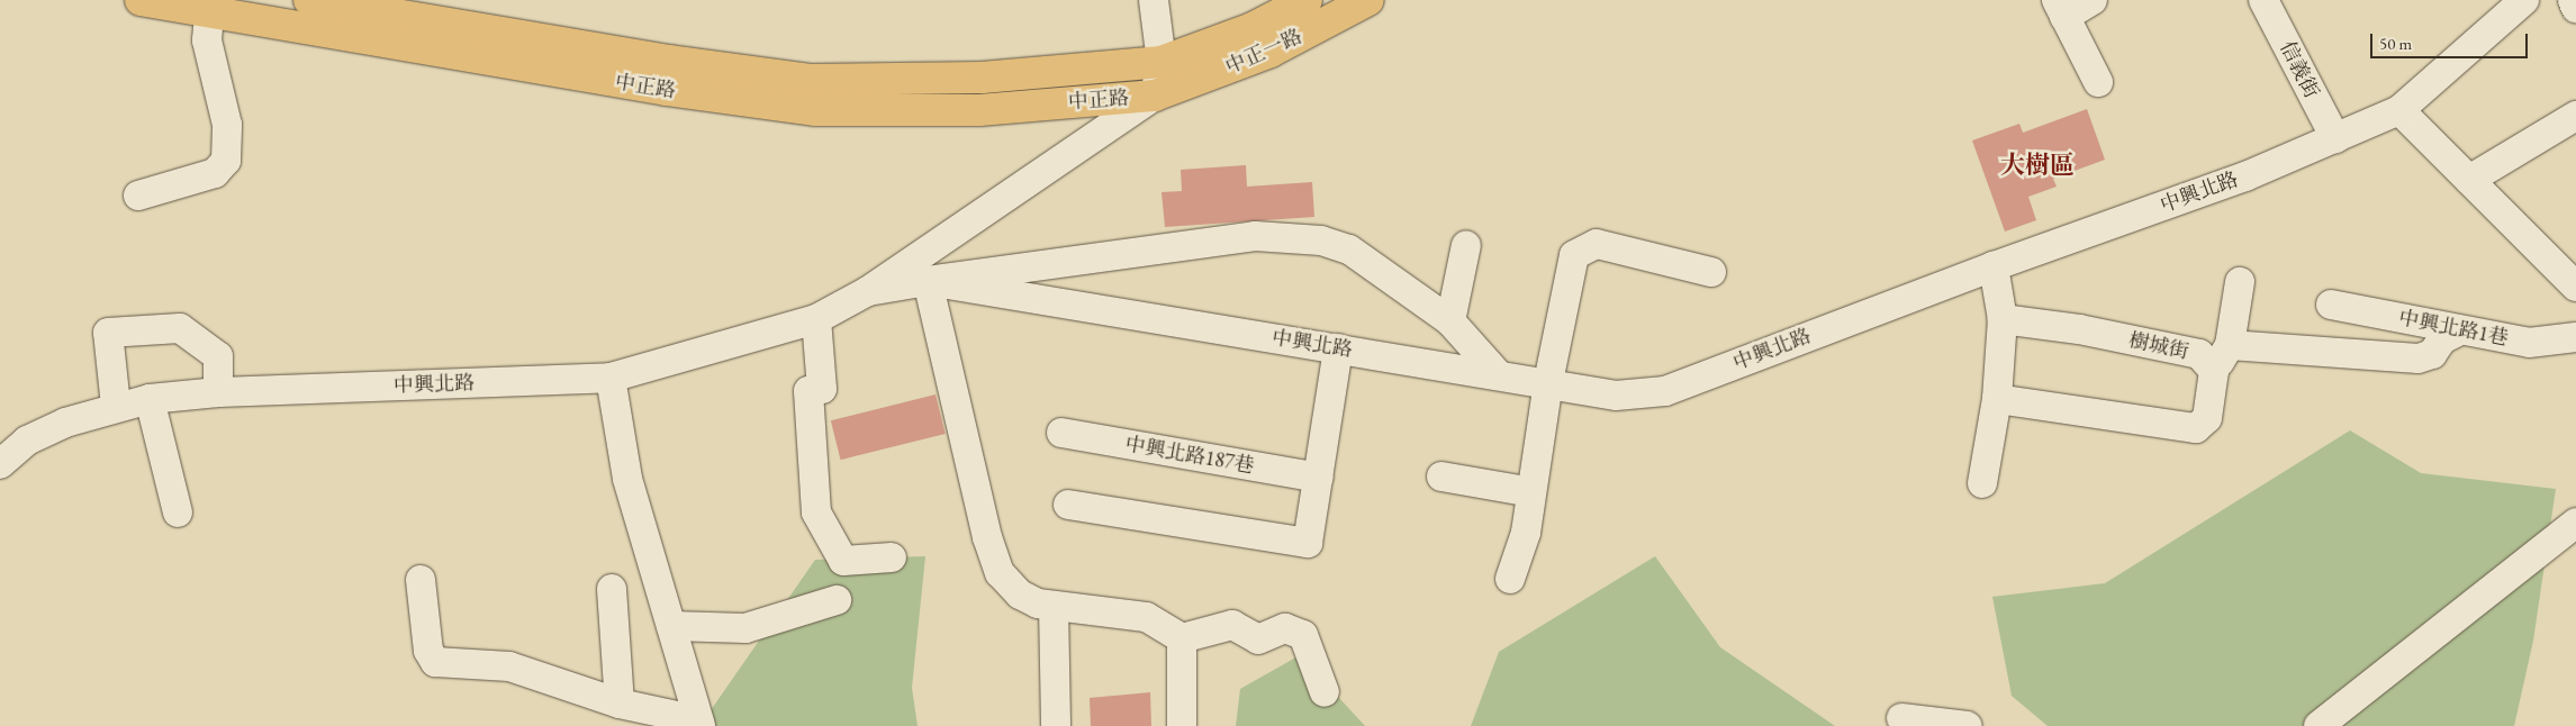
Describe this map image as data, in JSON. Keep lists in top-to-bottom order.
{
  "streets": {
    "main road": ["中正一路", "中正路"],
    "street": [
      "信義街",
      "中興北路",
      "中興北路1巷",
      "樹城街",
      "中興北路187巷"
    ]
  },
  "crossings": [
    ["中正一路", "中正路"],
    ["中正一路", "中興北路"],
    ["信義街", "中興北路"],
    ["中正路", "中興北路"]
  ],
  "districts": ["大樹區"],
  "scale_bar": "50 m"
}
